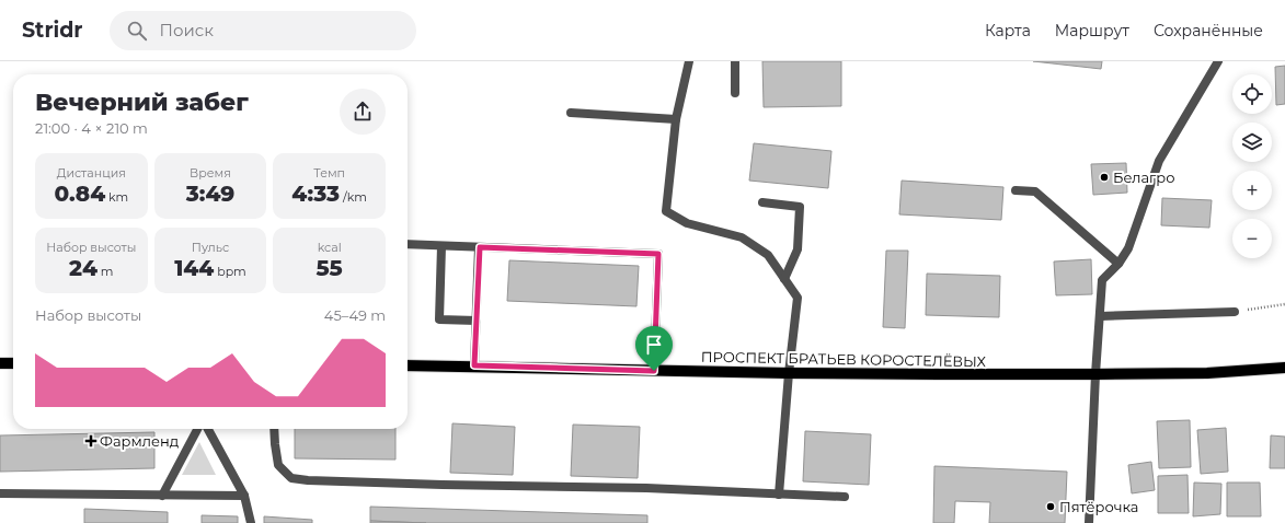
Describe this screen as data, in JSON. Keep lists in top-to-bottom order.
{
  "streets": {
    "main road": ["ПРОСПЕКТ БРАТЬЕВ КОРОСТЕЛЁВЫХ"]
  },
  "places": {
    "other": ["Белагро", "Пятёрочка"],
    "health": ["Фармленд"]
  },
  "page": {
    "header": "Stridr",
    "search": "Поиск",
    "nav": ["Карта", "Маршрут", "Сохранённые"],
    "map_buttons": ["+", "−"],
    "heading": ["Вечерний забег", "21:00 · 4 × 210 m"],
    "stats": [
      ["Дистанция", "0.84 km"],
      ["Время", "3:49"],
      ["Темп", "4:33 /km"],
      ["Набор высоты", "24 m"],
      ["Пульс", "144 bpm"],
      ["kcal", "55"]
    ],
    "chart": ["Набор высоты", "45–49 m"]
  }
}
